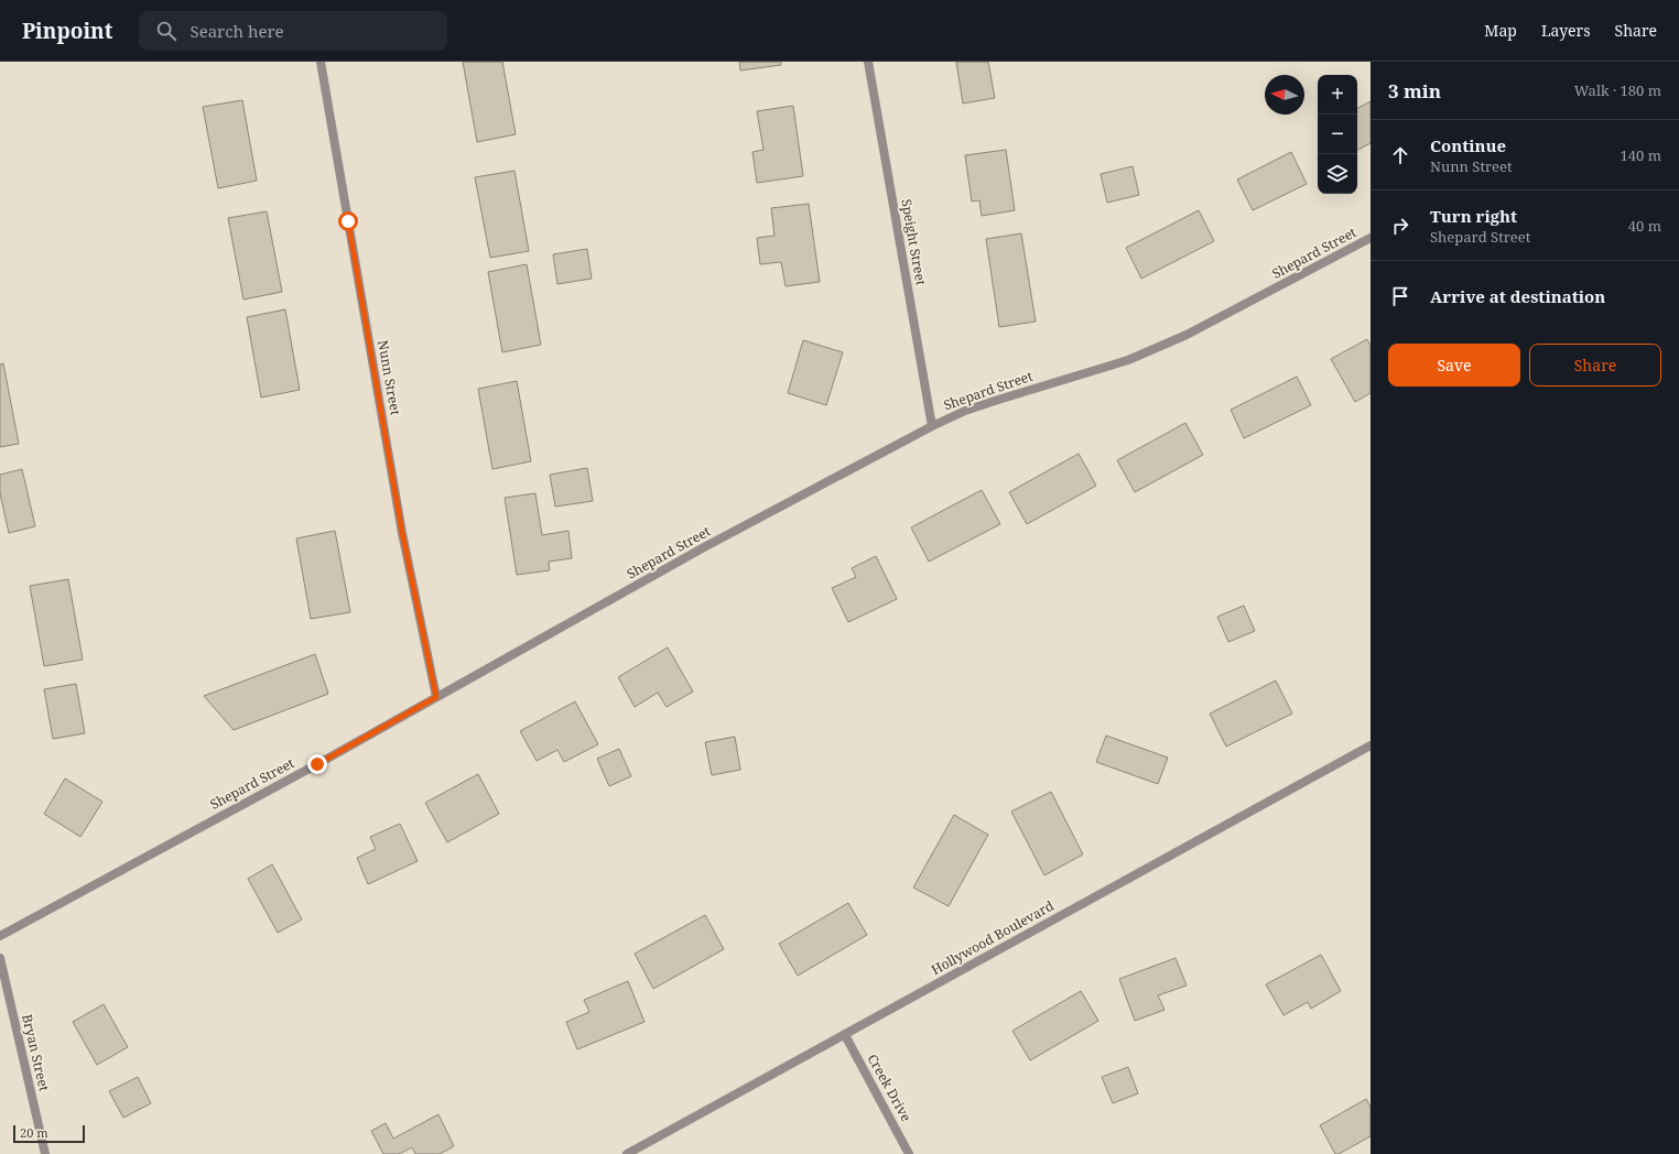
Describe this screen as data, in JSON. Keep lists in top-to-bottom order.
{
  "streets": {
    "street": [
      "Speight Street",
      "Shepard Street",
      "Nunn Street",
      "Hollywood Boulevard",
      "Bryan Street",
      "Creek Drive"
    ]
  },
  "crossings": [
    ["Speight Street", "Shepard Street"],
    ["Shepard Street", "Nunn Street"],
    ["Hollywood Boulevard", "Creek Drive"]
  ],
  "scale_bar": "20 m",
  "north": "left",
  "page": {
    "header": "Pinpoint",
    "search": "Search here",
    "nav": ["Map", "Layers", "Share"],
    "heading": ["3 min", "Walk · 180 m"],
    "map_buttons": ["+", "−"],
    "list": [
      ["Continue", "Nunn Street", "140 m"],
      ["Turn right", "Shepard Street", "40 m"],
      "Arrive at destination"
    ],
    "buttons": ["Save", "Share"],
    "scale": "20 m"
  }
}
